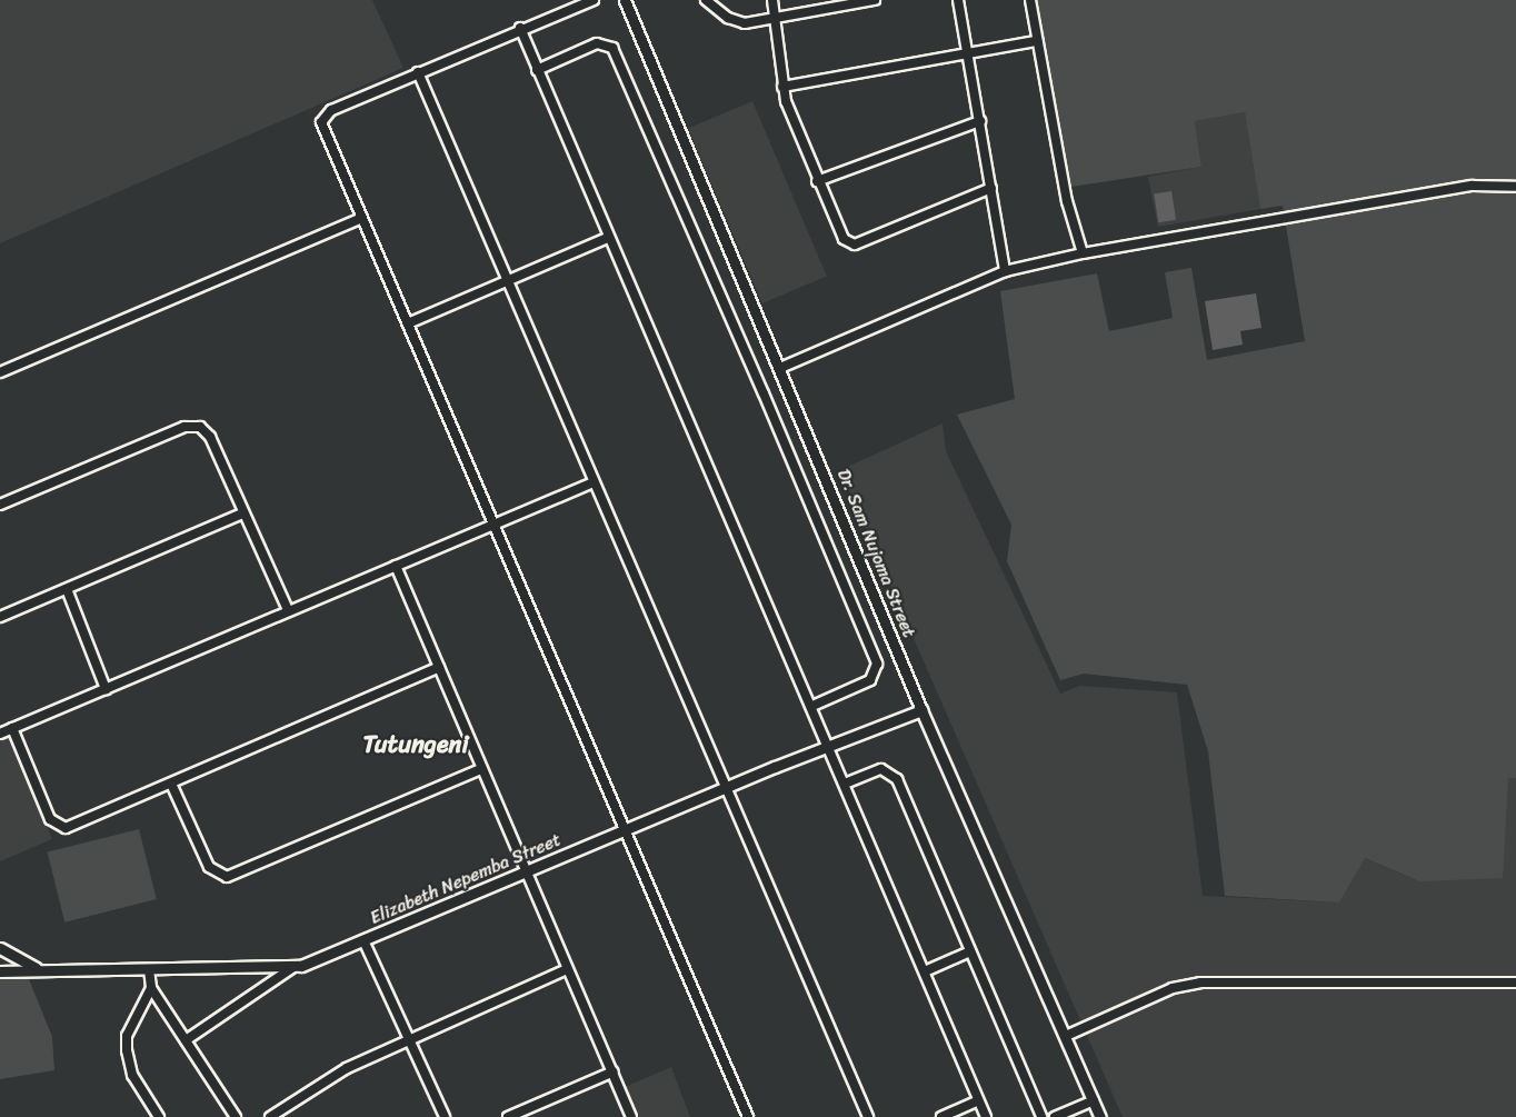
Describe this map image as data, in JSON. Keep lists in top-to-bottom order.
{
  "streets": {
    "street": ["Dr. Sam Nujoma Street", "Elizabeth Nepemba Street"]
  },
  "crossings": [
    ["Dr. Sam Nujoma Street", "Elizabeth Nepemba Street"]
  ],
  "districts": ["Tutungeni"]
}
